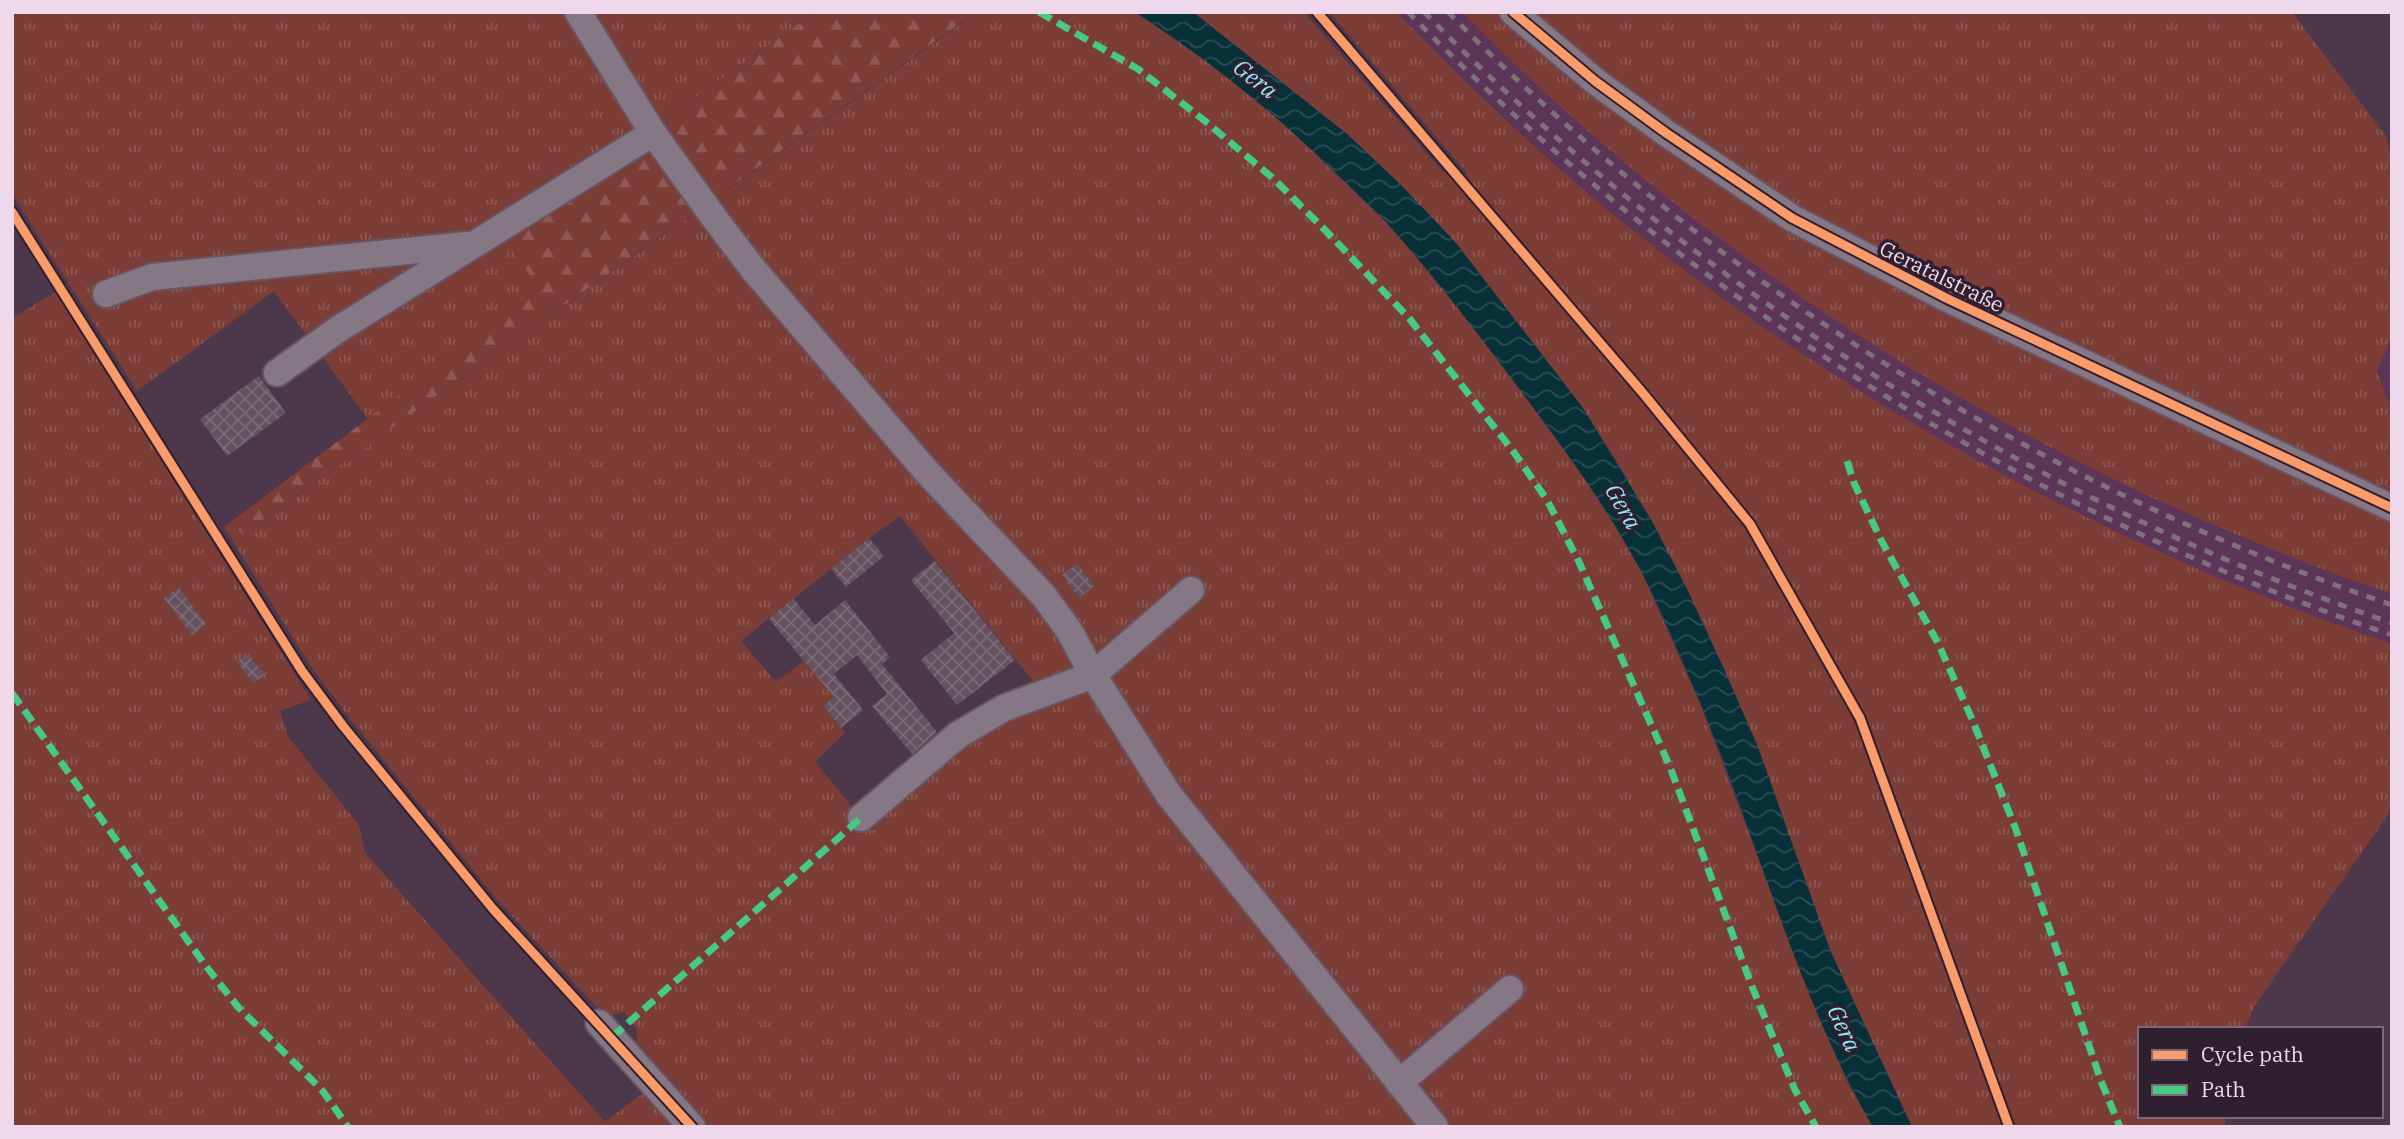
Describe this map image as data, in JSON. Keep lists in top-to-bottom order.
{
  "streets": {
    "street": ["Geratalstraße"]
  },
  "water": ["Gera"],
  "legend": ["Cycle path", "Path"]
}
